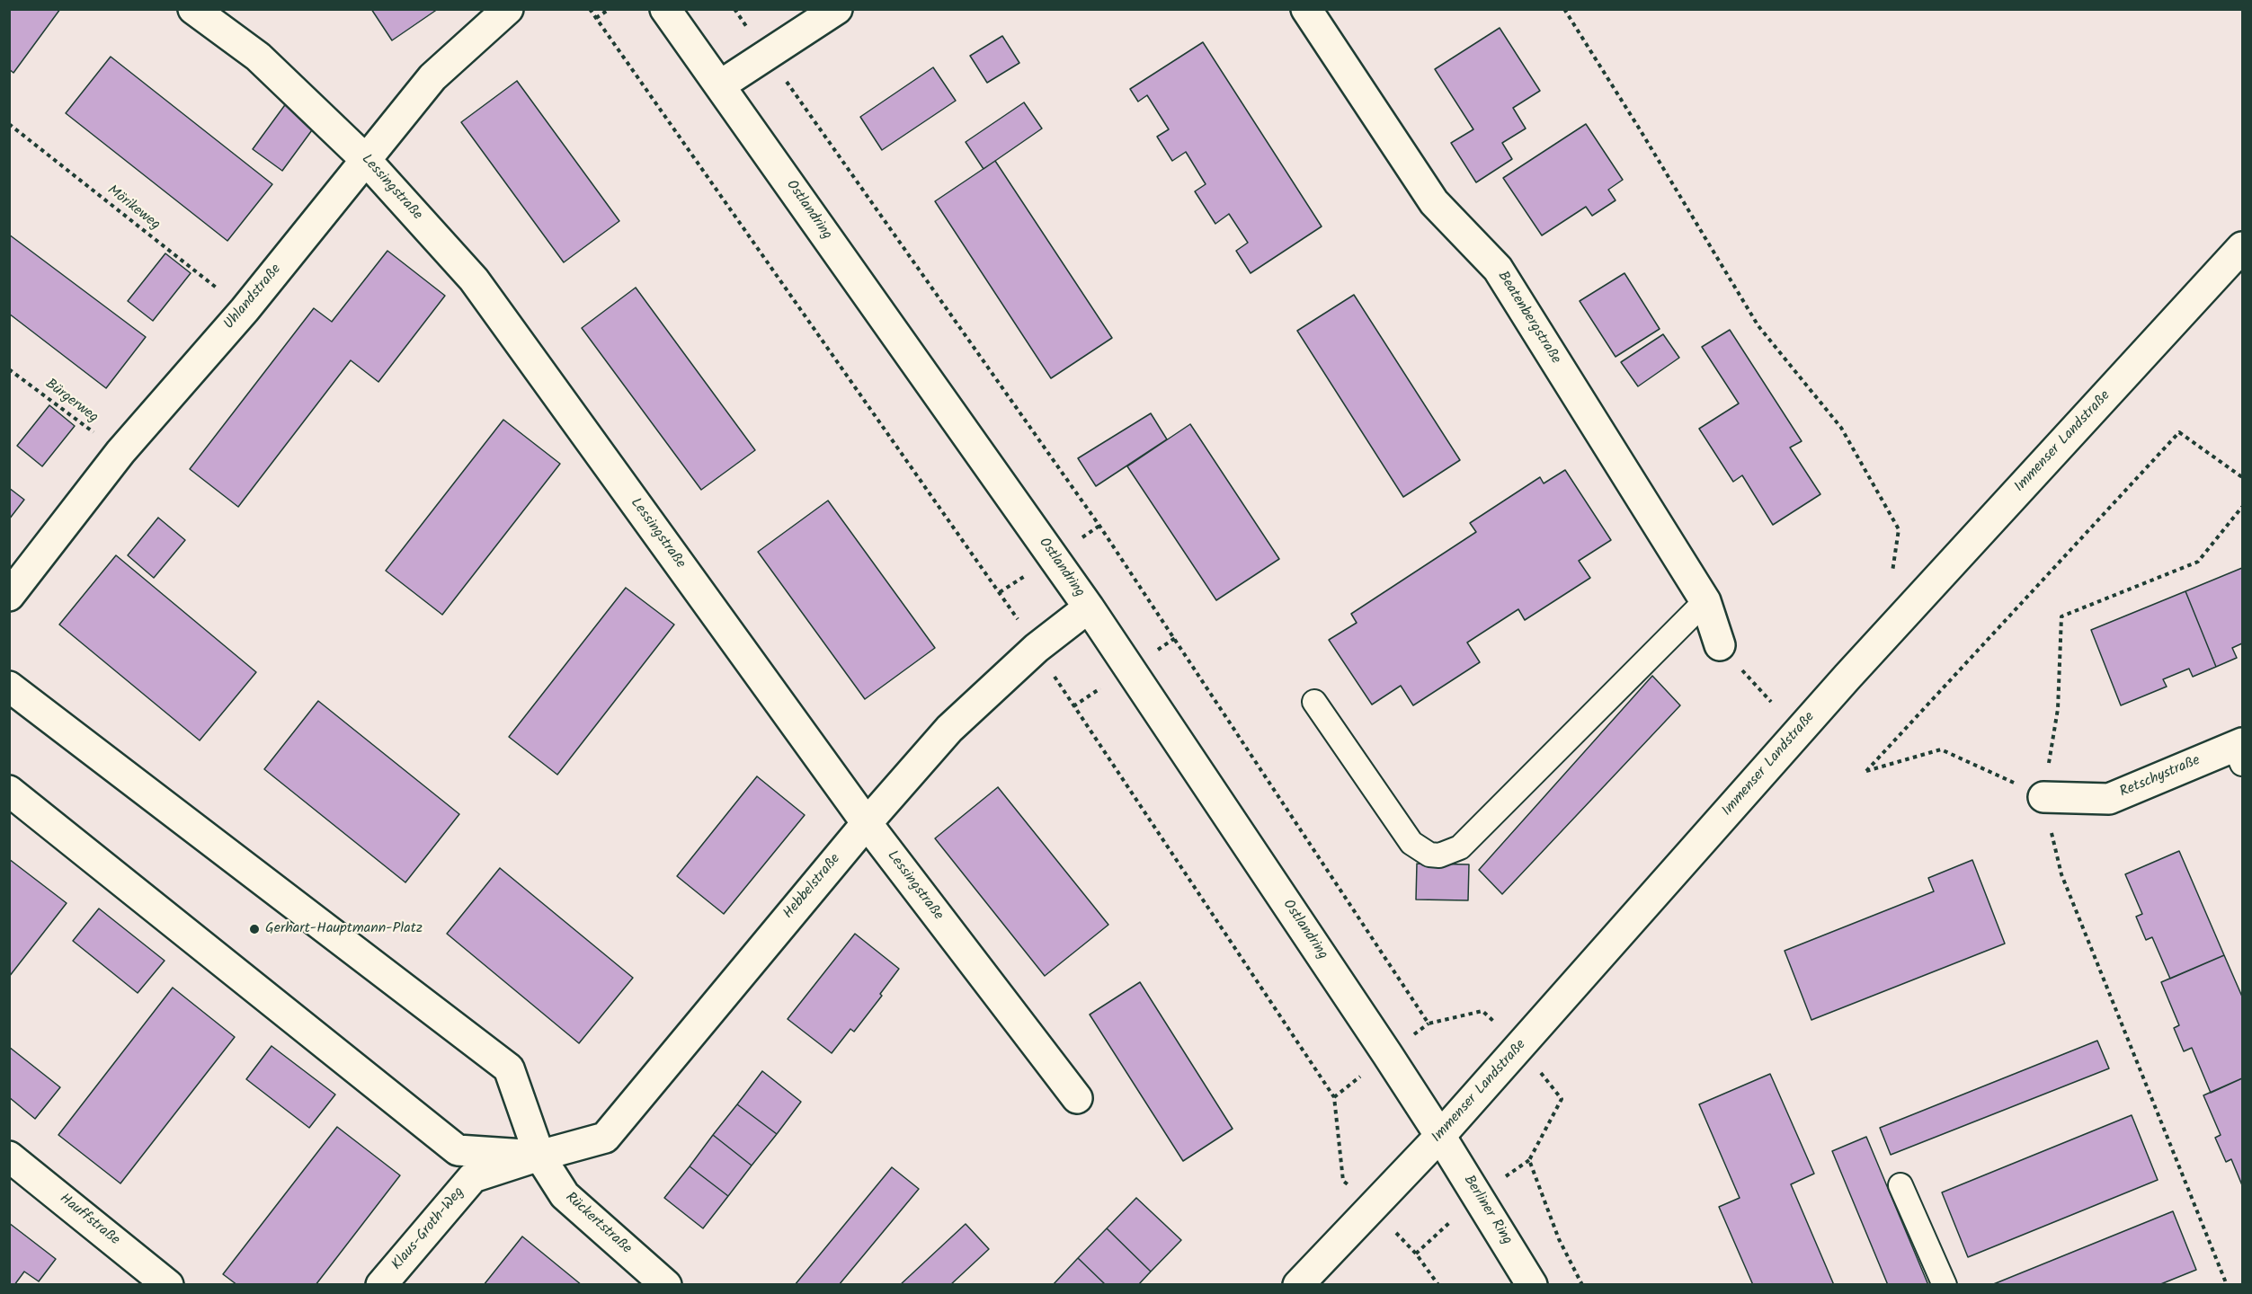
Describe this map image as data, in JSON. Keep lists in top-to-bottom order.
{
  "streets": {
    "street": [
      "Lessingstraße",
      "Ostlandring",
      "Uhlandstraße",
      "Beatenbergstraße",
      "Immenser Landstraße",
      "Retschystraße",
      "Hebbelstraße",
      "Berliner Ring",
      "Hauffstraße",
      "Rückertstraße",
      "Klaus-Groth-Weg"
    ],
    "path": ["Mörikeweg", "Bürgerweg"]
  },
  "crossings": [
    ["Lessingstraße", "Uhlandstraße"],
    ["Lessingstraße", "Hebbelstraße"],
    ["Mörikeweg", "Uhlandstraße"],
    ["Ostlandring", "Immenser Landstraße"],
    ["Ostlandring", "Hebbelstraße"],
    ["Ostlandring", "Berliner Ring"],
    ["Uhlandstraße", "Bürgerweg"],
    ["Immenser Landstraße", "Berliner Ring"],
    ["Hebbelstraße", "Rückertstraße"],
    ["Hebbelstraße", "Klaus-Groth-Weg"],
    ["Rückertstraße", "Klaus-Groth-Weg"]
  ],
  "places": ["Gerhart-Hauptmann-Platz"]
}
